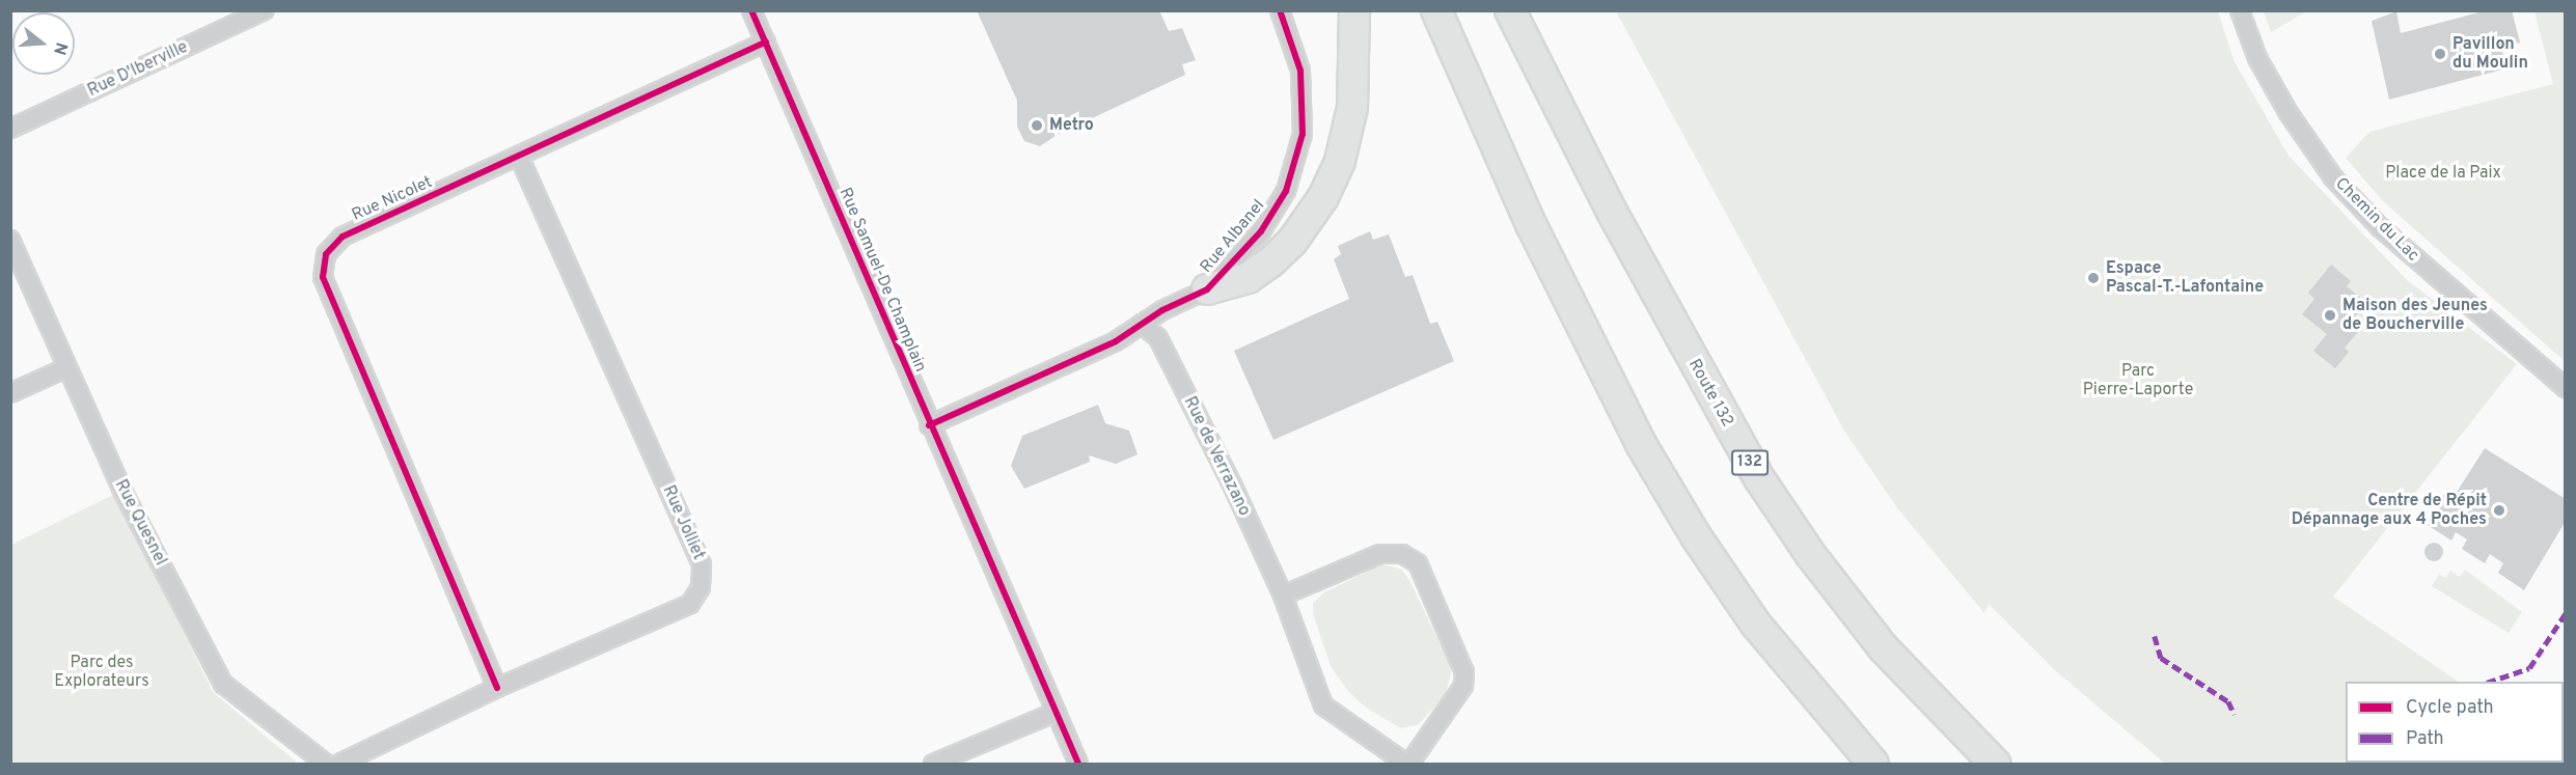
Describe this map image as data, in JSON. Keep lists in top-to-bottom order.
{
  "streets": {
    "highway": ["Route 132", "132"],
    "street": [
      "Rue D'Iberville",
      "Rue Nicolet",
      "Chemin du Lac",
      "Rue Albanel",
      "Rue Samuel-De Champlain",
      "Rue de Verrazano",
      "Rue Quesnel",
      "Rue Jolliet"
    ]
  },
  "crossings": [
    ["Rue Nicolet", "Rue Samuel-De Champlain"],
    ["Rue Nicolet", "Rue Jolliet"],
    ["Rue Albanel", "Rue Samuel-De Champlain"],
    ["Rue Albanel", "Rue de Verrazano"]
  ],
  "parks": ["Place de la Paix", "Parc Pierre-Laporte", "Parc des Explorateurs"],
  "places": [
    "Pavillon du Moulin",
    "Metro",
    "Espace Pascal-T.-Lafontaine",
    "Maison des Jeunes de Boucherville",
    "Centre de Répit Dépannage aux 4 Poches"
  ],
  "legend": ["Cycle path", "Path"],
  "north": "right"
}
